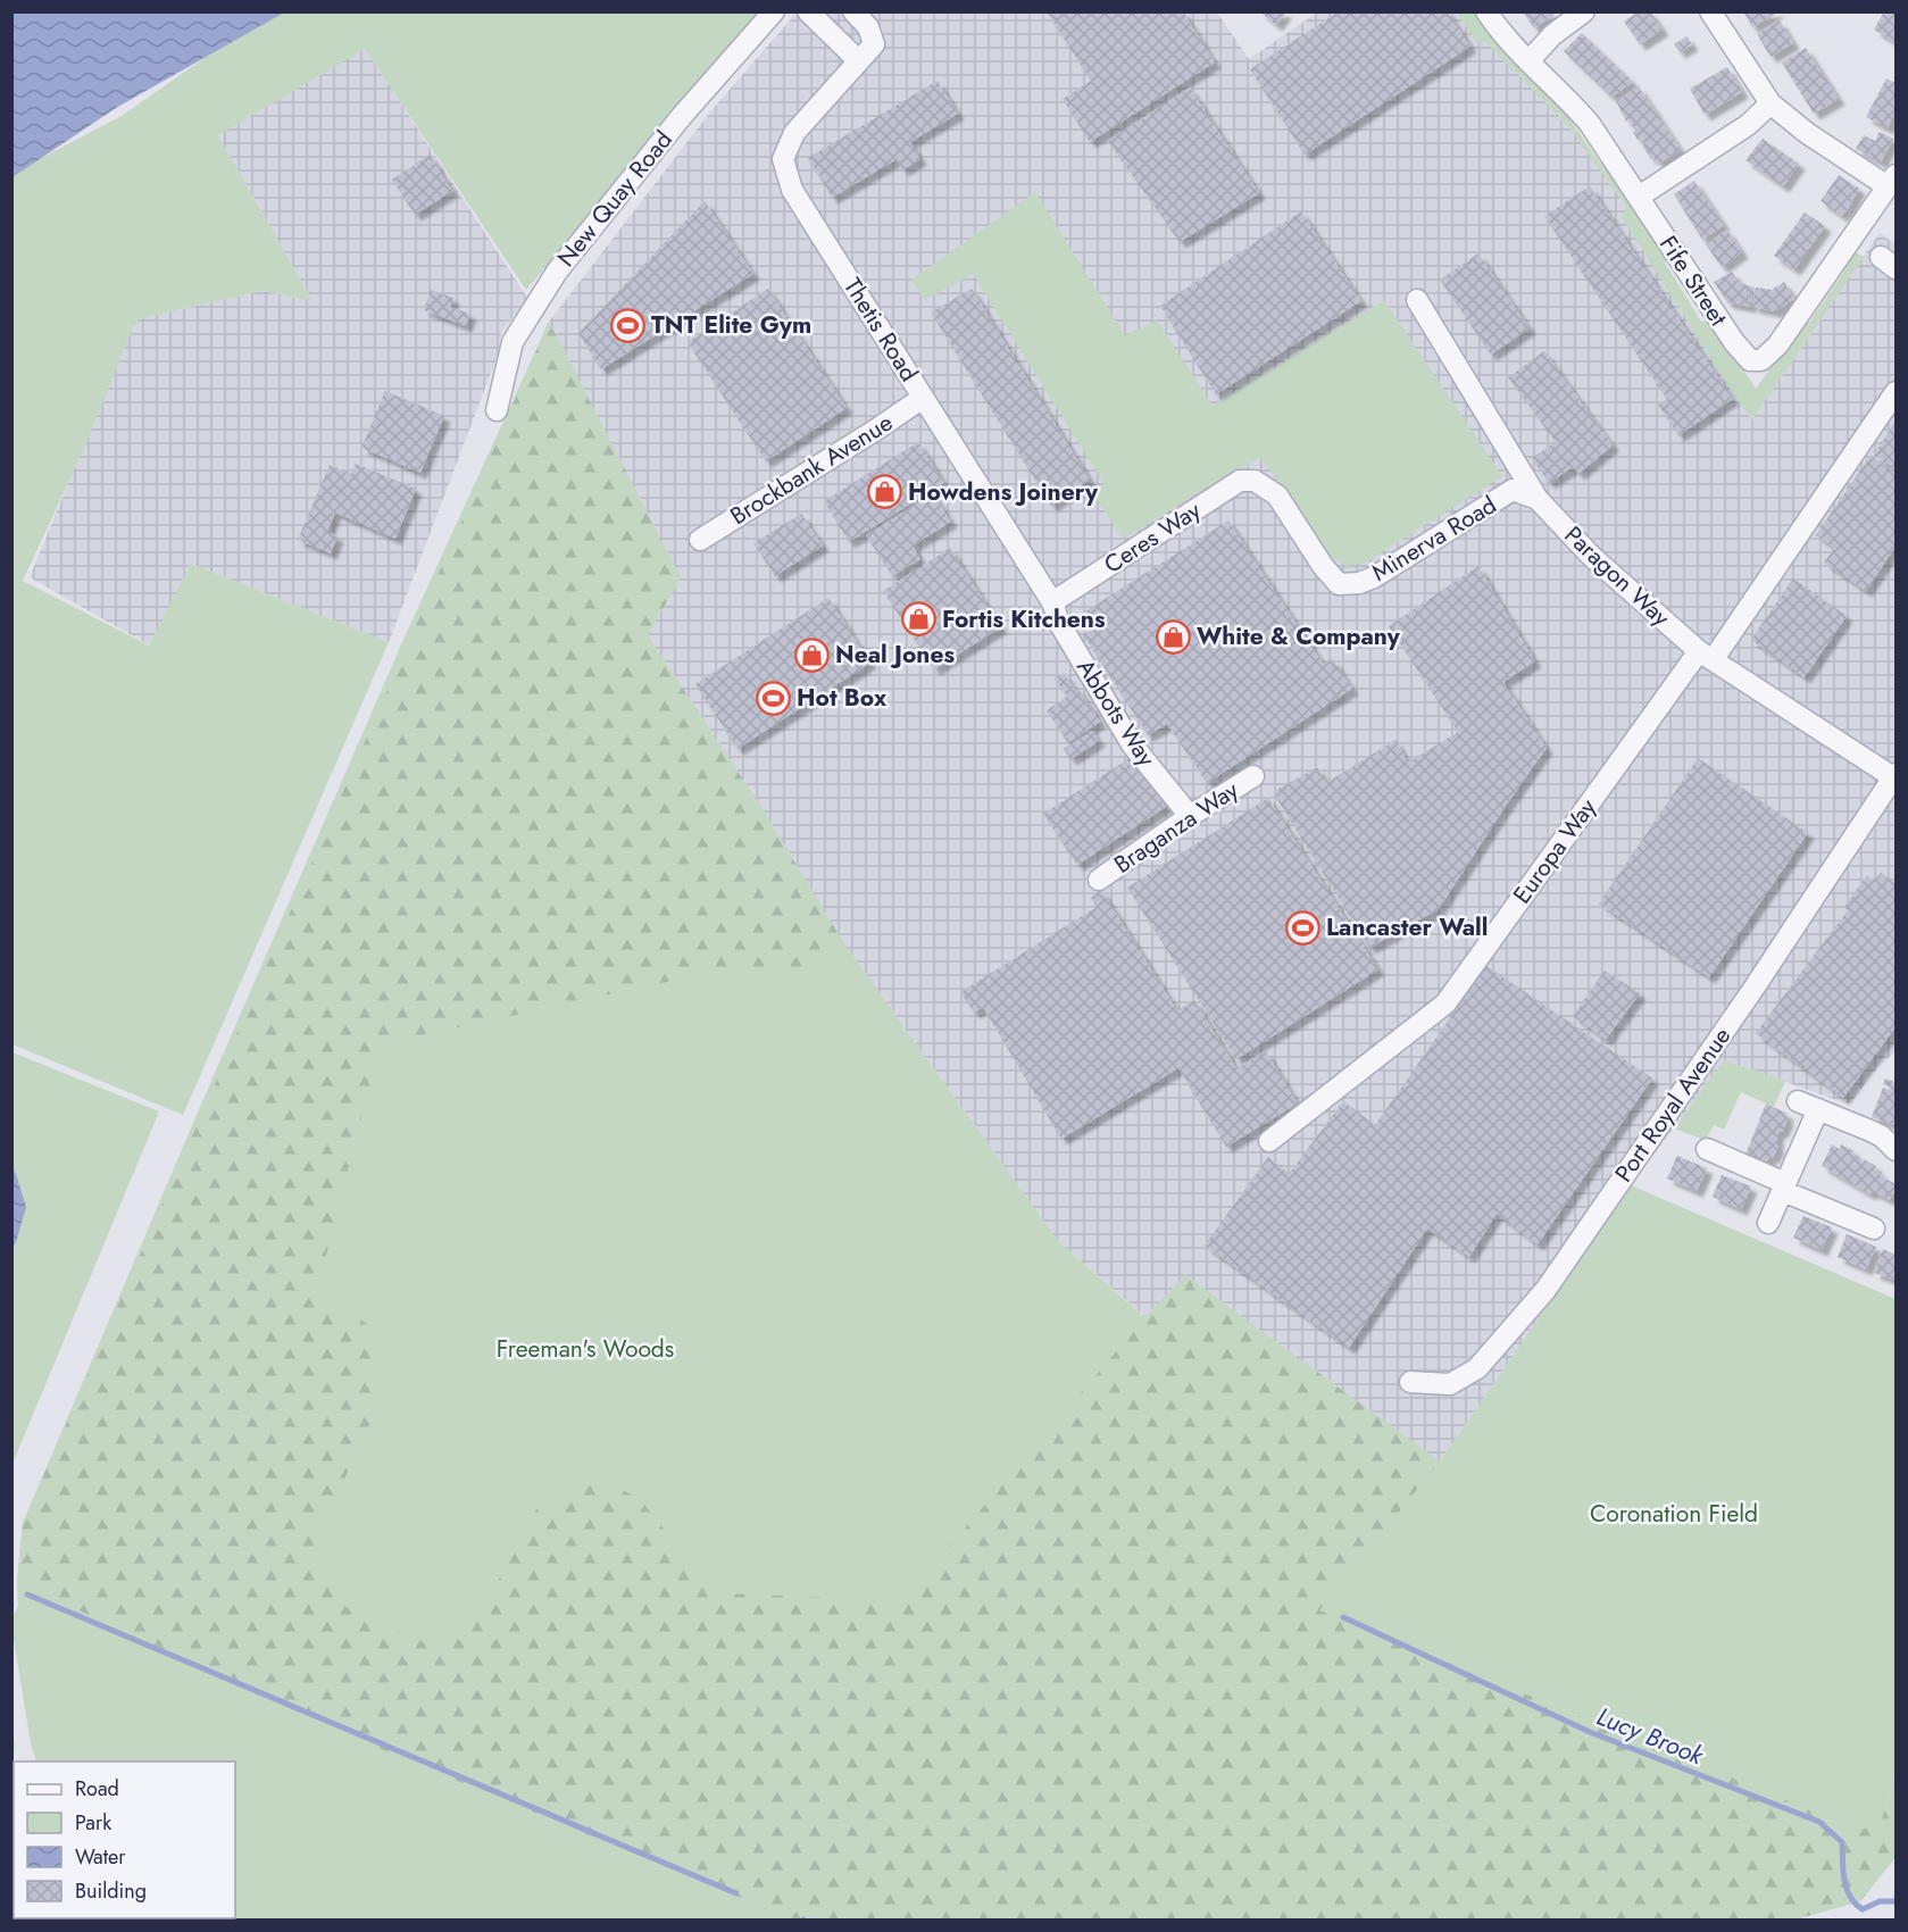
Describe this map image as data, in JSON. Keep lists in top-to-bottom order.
{
  "streets": {
    "street": [
      "New Quay Road",
      "Fife Street",
      "Thetis Road",
      "Brockbank Avenue",
      "Ceres Way",
      "Minerva Road",
      "Paragon Way",
      "Abbots Way",
      "Braganza Way",
      "Europa Way",
      "Port Royal Avenue"
    ]
  },
  "crossings": [
    ["Thetis Road", "Brockbank Avenue"],
    ["Thetis Road", "Ceres Way"],
    ["Thetis Road", "Abbots Way"],
    ["Ceres Way", "Minerva Road"],
    ["Ceres Way", "Abbots Way"],
    ["Minerva Road", "Paragon Way"],
    ["Paragon Way", "Europa Way"],
    ["Paragon Way", "Port Royal Avenue"],
    ["Abbots Way", "Braganza Way"]
  ],
  "water": ["Lucy Brook"],
  "parks": ["Freeman's Woods", "Coronation Field"],
  "places": {
    "sports": ["TNT Elite Gym", "Hot Box", "Lancaster Wall"],
    "shop": [
      "Howdens Joinery",
      "Fortis Kitchens",
      "White & Company",
      "Neal Jones"
    ]
  },
  "legend": [
    "Road",
    "Park",
    "Water",
    "Building"
  ]
}
